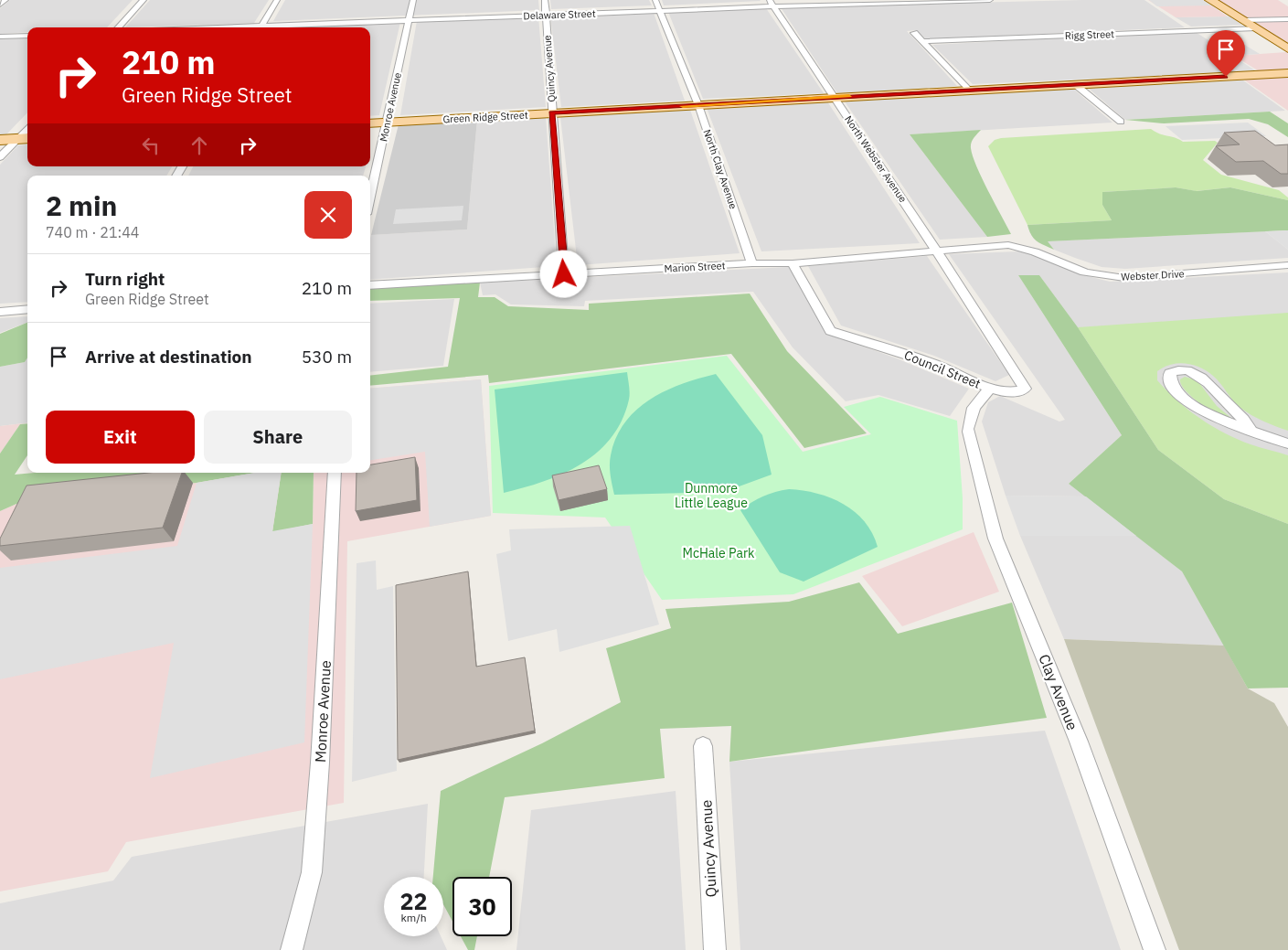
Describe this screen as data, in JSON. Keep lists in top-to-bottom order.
{
  "streets": {
    "main road": ["Green Ridge Street"],
    "street": [
      "Delaware Street",
      "Rigg Street",
      "Quincy Avenue",
      "Monroe Avenue",
      "North Webster Avenue",
      "North Clay Avenue",
      "Marion Street",
      "Webster Drive",
      "Council Street",
      "Clay Avenue"
    ]
  },
  "crossings": [
    ["Delaware Street", "Quincy Avenue"],
    ["Delaware Street", "Monroe Avenue"],
    ["Delaware Street", "North Webster Avenue"],
    ["Delaware Street", "North Clay Avenue"],
    ["Quincy Avenue", "Green Ridge Street"],
    ["Quincy Avenue", "Marion Street"],
    ["Monroe Avenue", "Green Ridge Street"],
    ["Green Ridge Street", "North Webster Avenue"],
    ["Green Ridge Street", "North Clay Avenue"],
    ["North Webster Avenue", "Marion Street"],
    ["North Webster Avenue", "Council Street"],
    ["North Clay Avenue", "Marion Street"],
    ["Marion Street", "Webster Drive"],
    ["Marion Street", "Council Street"],
    ["Council Street", "Clay Avenue"]
  ],
  "parks": ["Dunmore Little League", "McHale Park"],
  "page": {
    "turn": ["210 m", "Green Ridge Street"],
    "heading": ["2 min", "740 m · 21:44"],
    "list": [
      {
        "name": "Turn right",
        "note": "Green Ridge Street",
        "value": "210 m"
      },
      {
        "name": "Arrive at destination",
        "value": "530 m"
      }
    ],
    "buttons": ["Exit", "Share"],
    "speed": "22 km/h",
    "limit": "30"
  }
}
